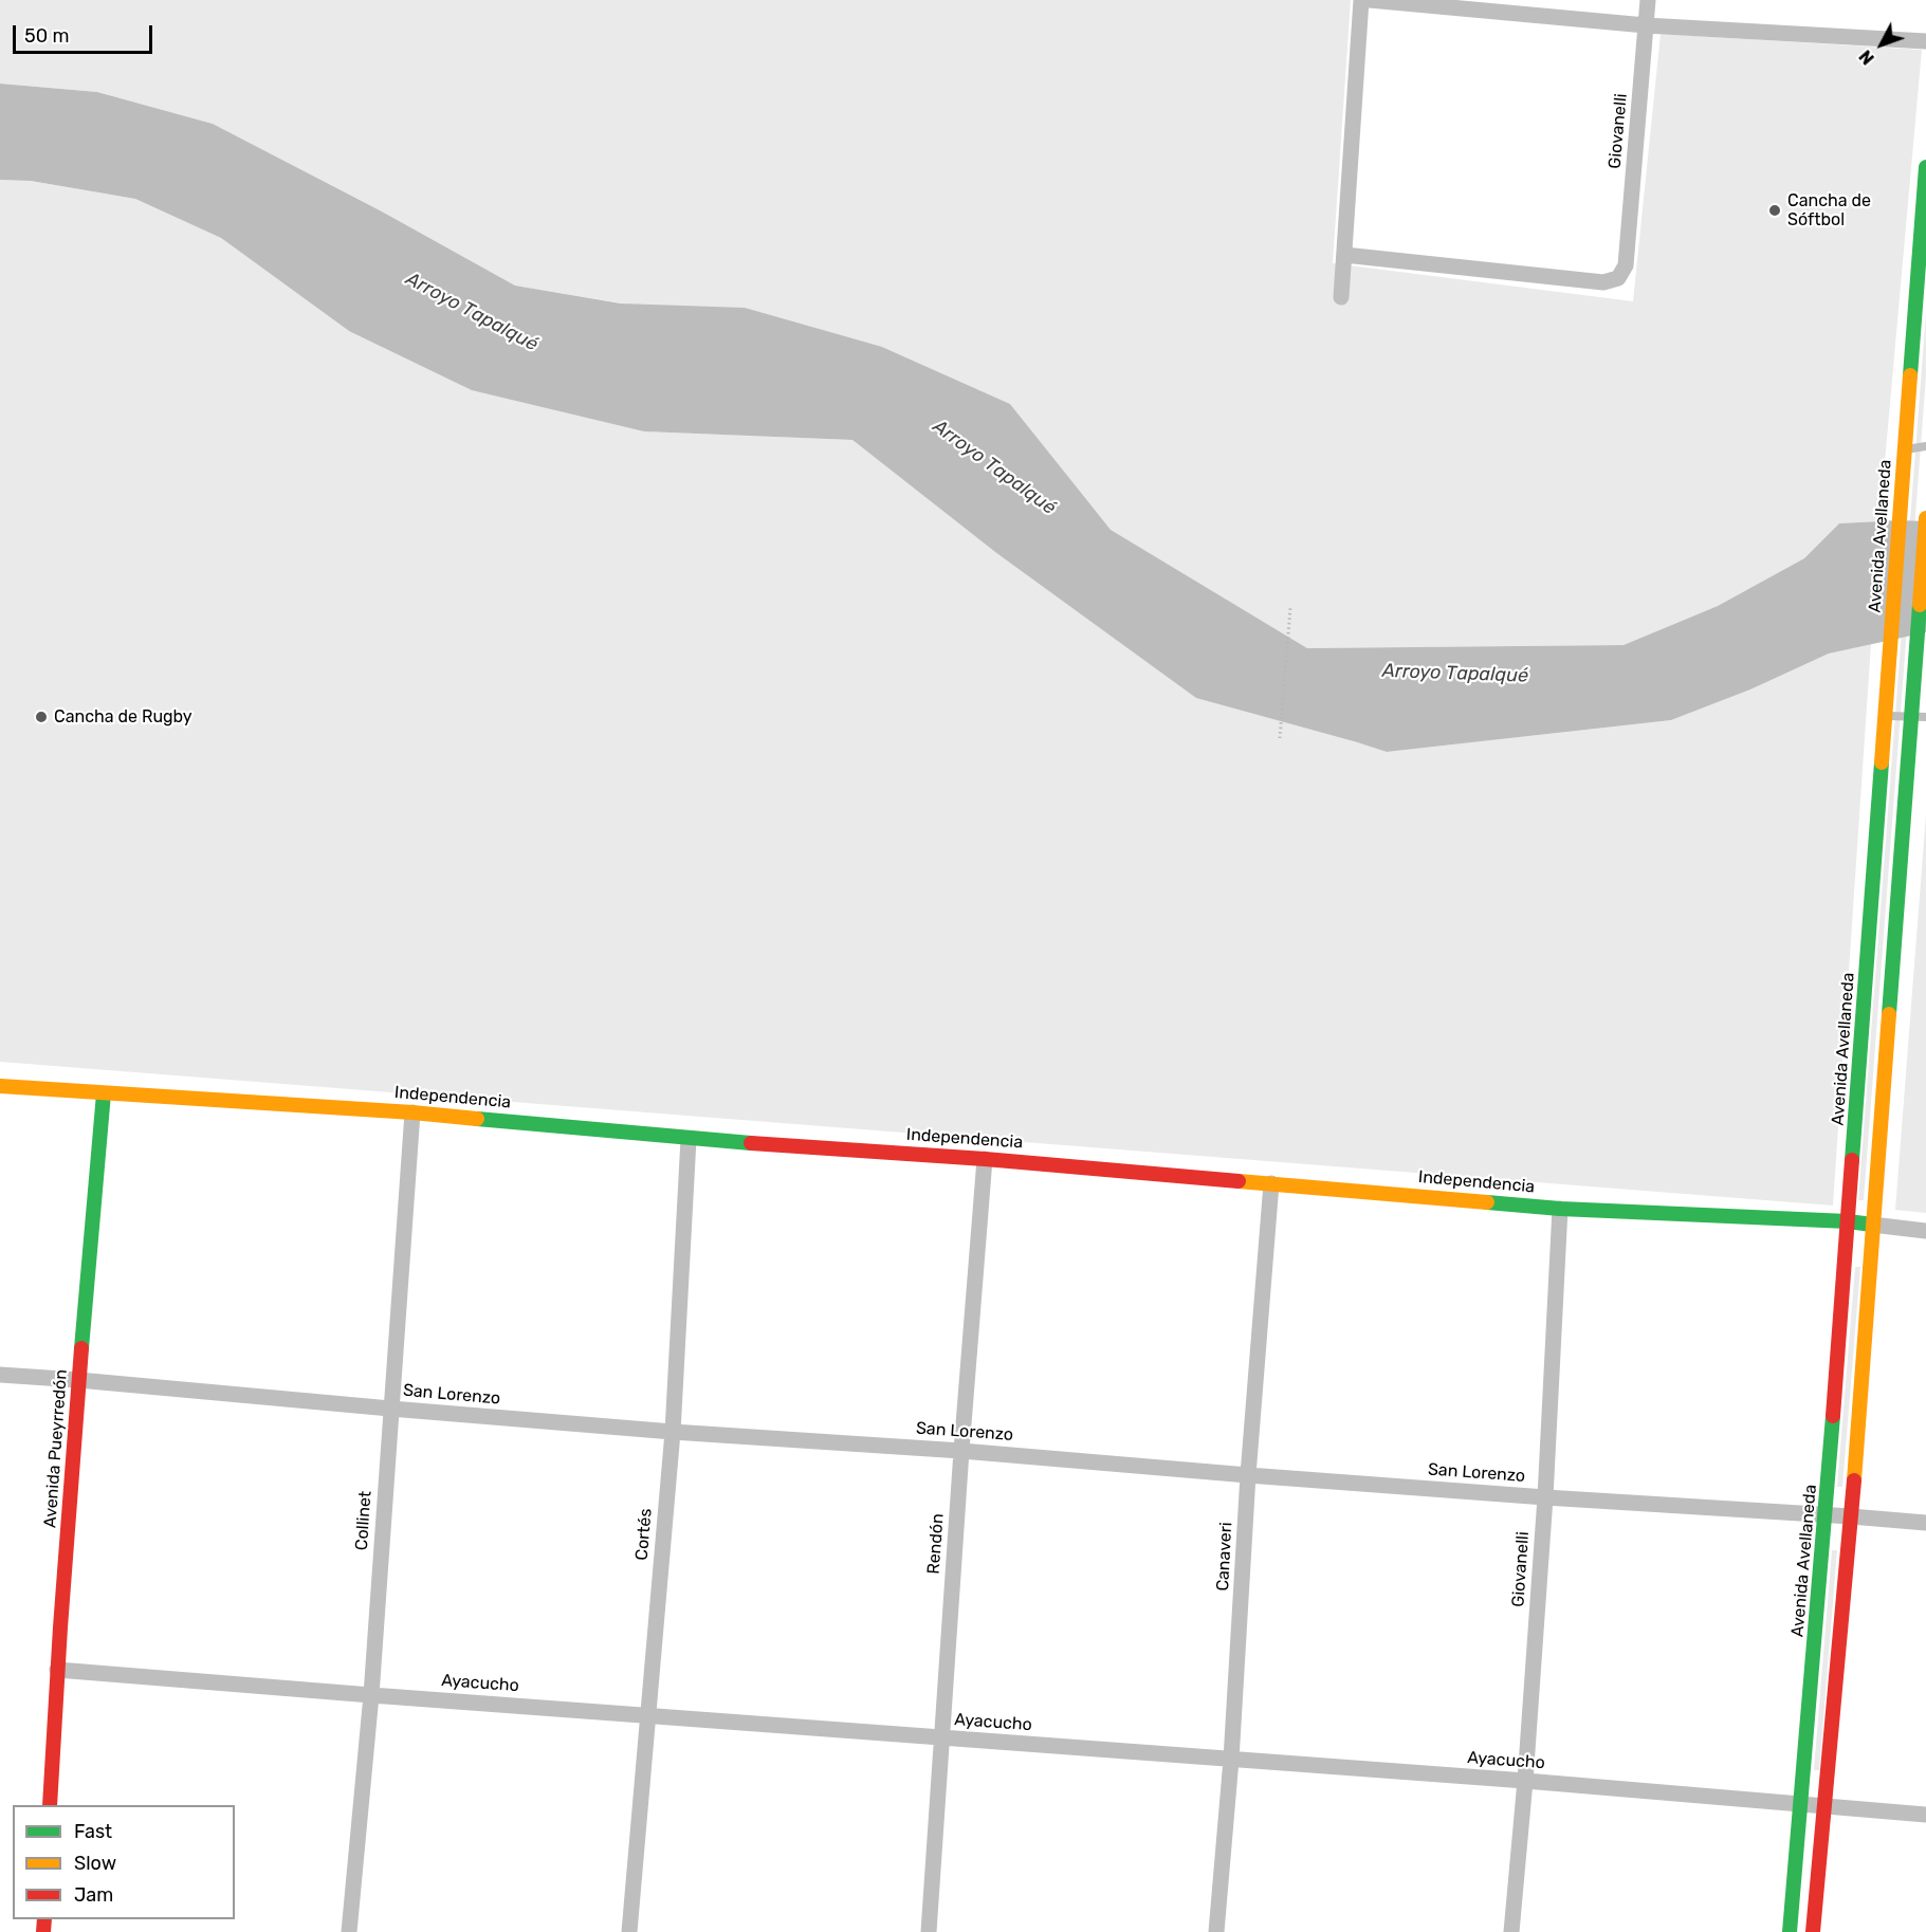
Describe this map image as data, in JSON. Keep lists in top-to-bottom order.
{
  "streets": {
    "main road": ["Avenida Avellaneda", "Independencia", "Avenida Pueyrredón"],
    "street": [
      "Giovanelli",
      "San Lorenzo",
      "Collinet",
      "Cortés",
      "Rendón",
      "Canaveri",
      "Ayacucho"
    ]
  },
  "crossings": [
    ["Giovanelli", "Independencia"],
    ["Giovanelli", "San Lorenzo"],
    ["Giovanelli", "Ayacucho"],
    ["Avenida Avellaneda", "Independencia"],
    ["Avenida Avellaneda", "San Lorenzo"],
    ["Avenida Avellaneda", "Ayacucho"],
    ["Independencia", "Avenida Pueyrredón"],
    ["Independencia", "Collinet"],
    ["Independencia", "Cortés"],
    ["Independencia", "Rendón"],
    ["Independencia", "Canaveri"],
    ["San Lorenzo", "Avenida Pueyrredón"],
    ["San Lorenzo", "Collinet"],
    ["San Lorenzo", "Cortés"],
    ["San Lorenzo", "Rendón"],
    ["San Lorenzo", "Canaveri"],
    ["Avenida Pueyrredón", "Ayacucho"],
    ["Collinet", "Ayacucho"],
    ["Cortés", "Ayacucho"],
    ["Rendón", "Ayacucho"],
    ["Canaveri", "Ayacucho"]
  ],
  "water": ["Arroyo Tapalqué"],
  "places": ["Cancha de Sóftbol", "Cancha de Rugby"],
  "legend": ["Fast", "Slow", "Jam"],
  "scale_bar": "50 m",
  "north": "bottom left"
}
